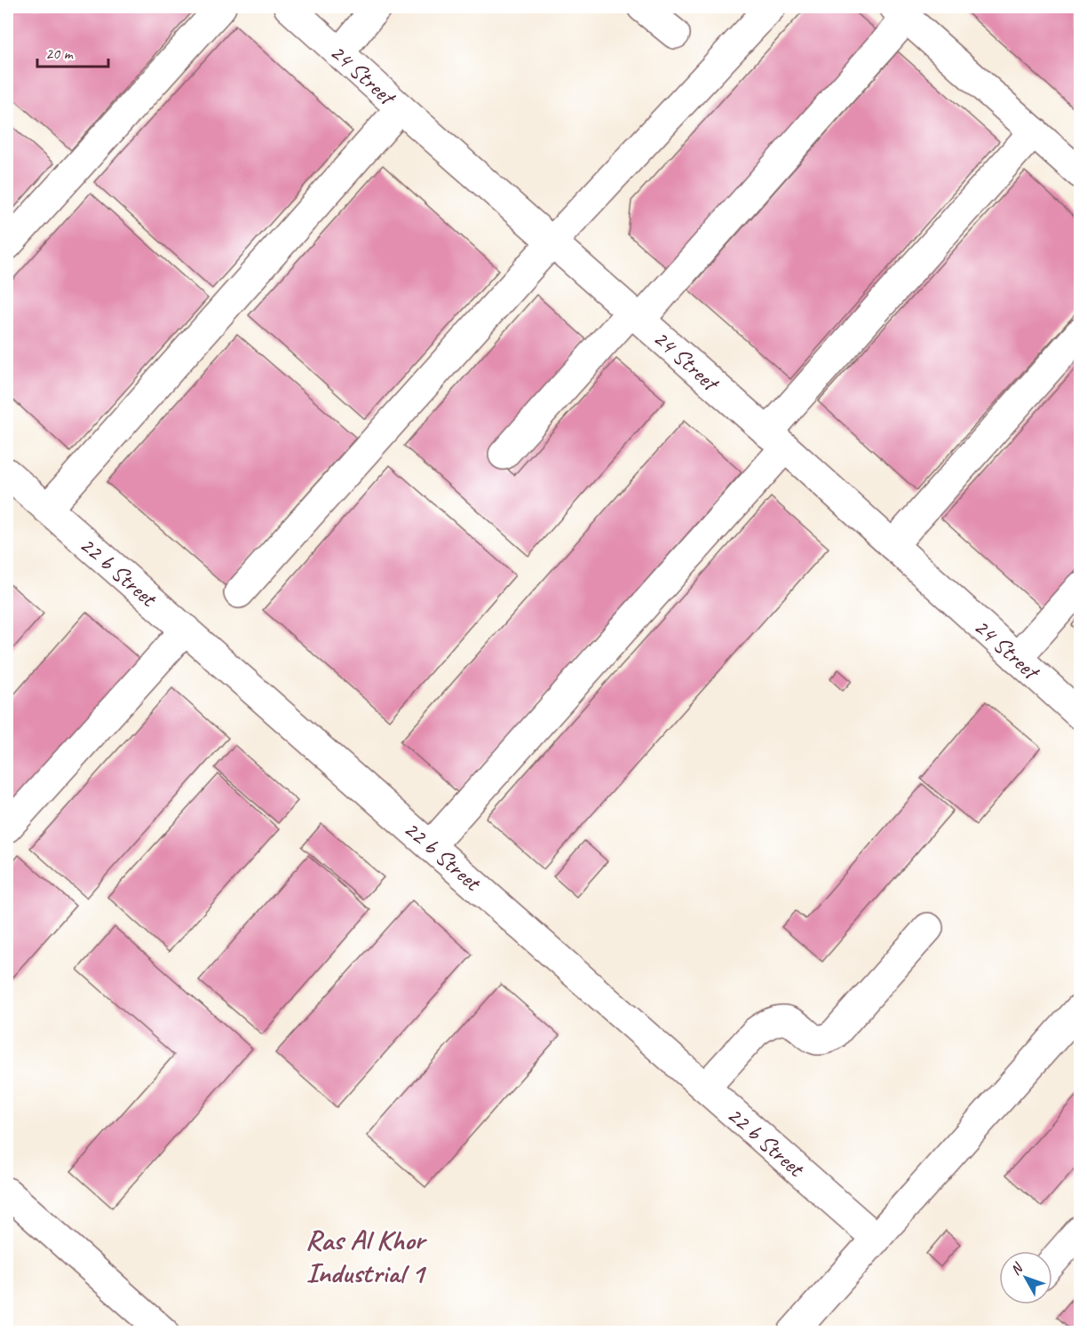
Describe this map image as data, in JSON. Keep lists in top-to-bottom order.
{
  "streets": {
    "street": ["24 Street", "22 b Street"]
  },
  "districts": ["Ras Al Khor Industrial 1"],
  "scale_bar": "20 m",
  "north": "top left"
}
